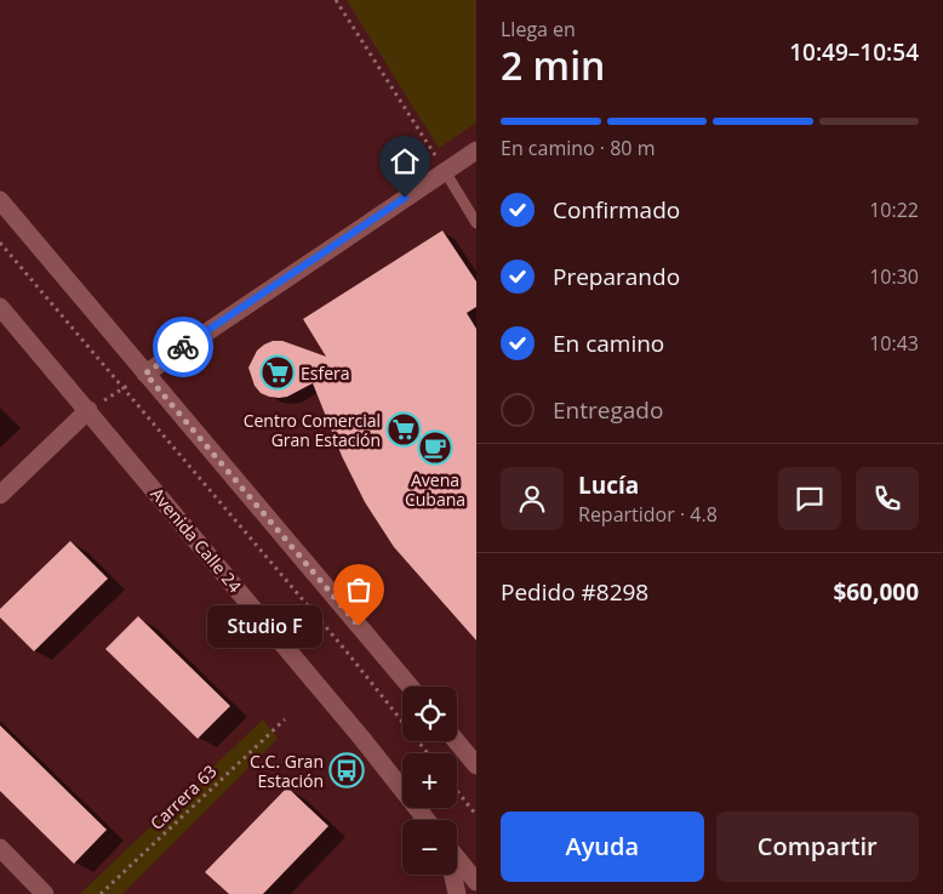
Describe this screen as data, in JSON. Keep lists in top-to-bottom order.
{
  "streets": {
    "main road": ["Avenida Calle 24"],
    "path": ["Carrera 63"]
  },
  "places": {
    "supermarket": ["Esfera", "Centro Comercial Gran Estación"],
    "cafe": ["Avena Cubana"],
    "other": ["Studio F"],
    "bus stop": ["C.C. Gran Estación"]
  },
  "page": {
    "heading": ["2 min", "Llega en", "10:49–10:54"],
    "panel": [
      "Lucía",
      "Repartidor · 4.8",
      "Pedido #8298",
      "$60,000"
    ],
    "bar": "En camino · 80 m",
    "list": [
      ["Confirmado", "10:22"],
      ["Preparando", "10:30"],
      ["En camino", "10:43"],
      "Entregado"
    ],
    "bubble": "Studio F",
    "map_buttons": ["+", "−"],
    "buttons": ["Ayuda", "Compartir"]
  }
}
